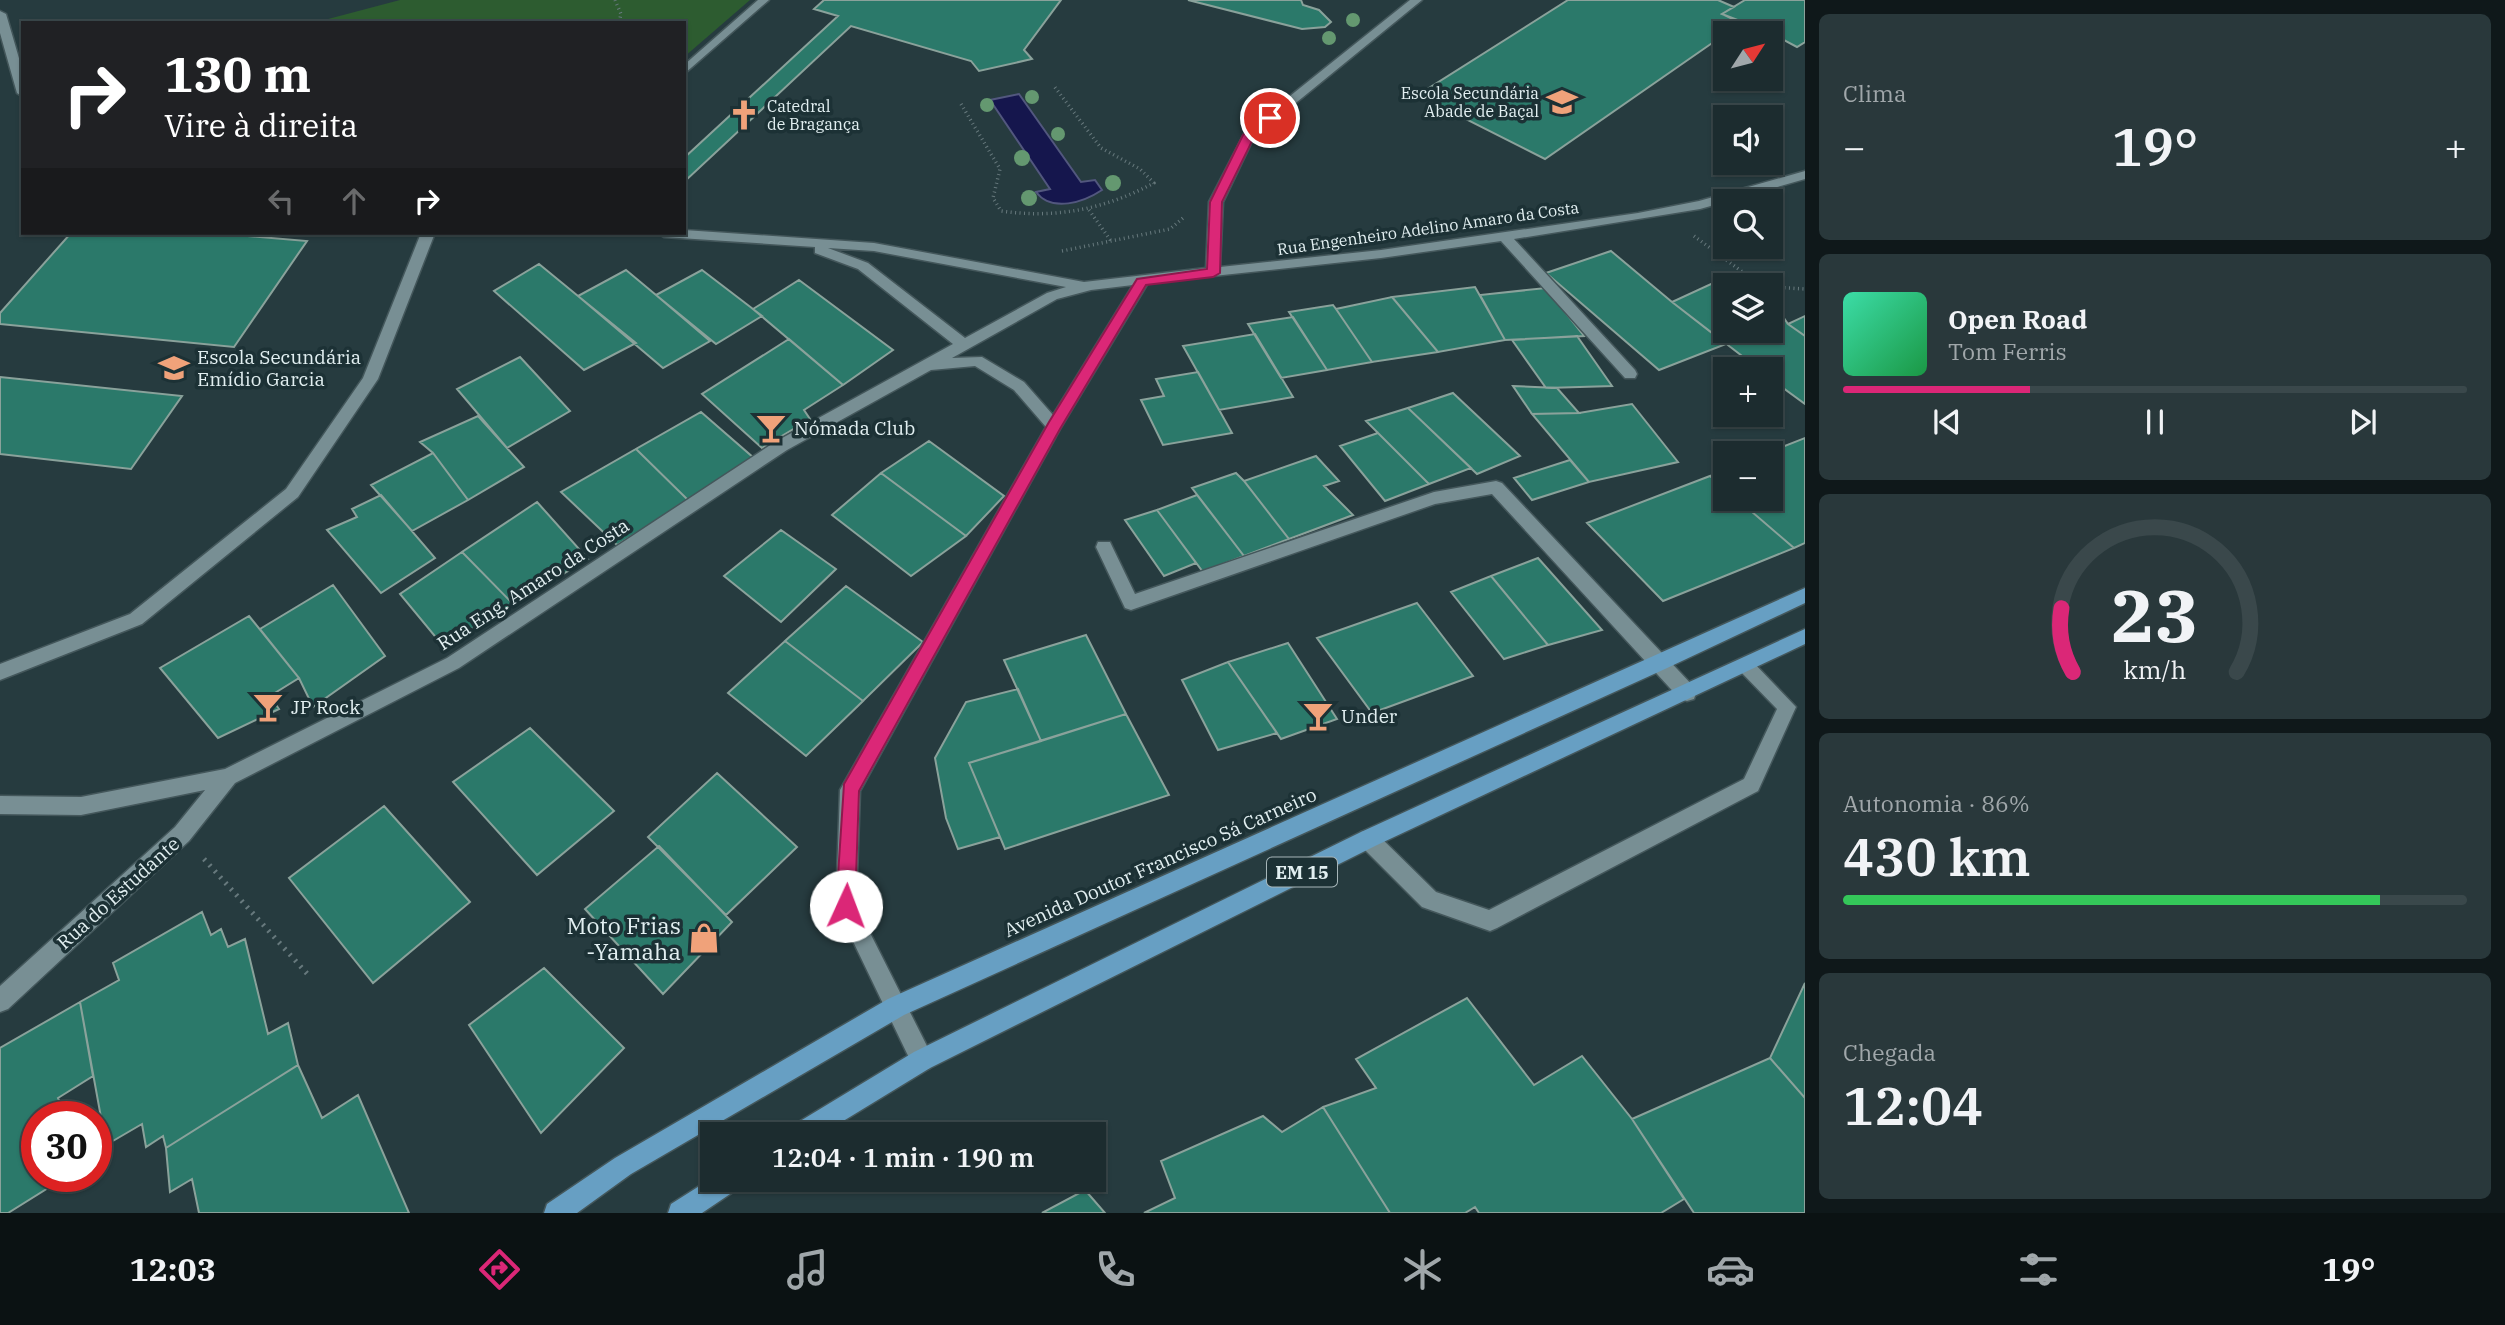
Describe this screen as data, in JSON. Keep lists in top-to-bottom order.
{
  "streets": {
    "main road": ["Avenida Doutor Francisco Sá Carneiro", "EM 15"],
    "street": ["Rua Engenheiro Adelino Amaro da Costa", "Rua Eng. Amaro da Costa", "Rua do Estudante"]
  },
  "crossings": [
    ["Rua Engenheiro Adelino Amaro da Costa", "Rua Eng. Amaro da Costa"],
    ["Rua Eng. Amaro da Costa", "Rua do Estudante"]
  ],
  "places": {
    "school or university": ["Escola Secundária Abade de Baçal", "Escola Secundária Emídio Garcia"],
    "church": ["Catedral de Bragança"],
    "bar": ["Nómada Club", "JP Rock", "Under"],
    "shop": ["Moto Frias -Yamaha"]
  },
  "north": "top right",
  "page": {
    "tile": [
      "Clima",
      ["Autonomia · 86%", "430 km"],
      ["Chegada", "12:04"]
    ],
    "map_buttons": ["+", "−"],
    "turn": ["130 m", "Vire à direita"],
    "heat": ["−", "19°", "+"],
    "song": ["Open Road", "Tom Ferris"],
    "limit": "30",
    "trip": "12:04 · 1 min · 190 m",
    "tabs": ["12:03", "19°"],
    "gauge": ["23", "km/h"]
  }
}
